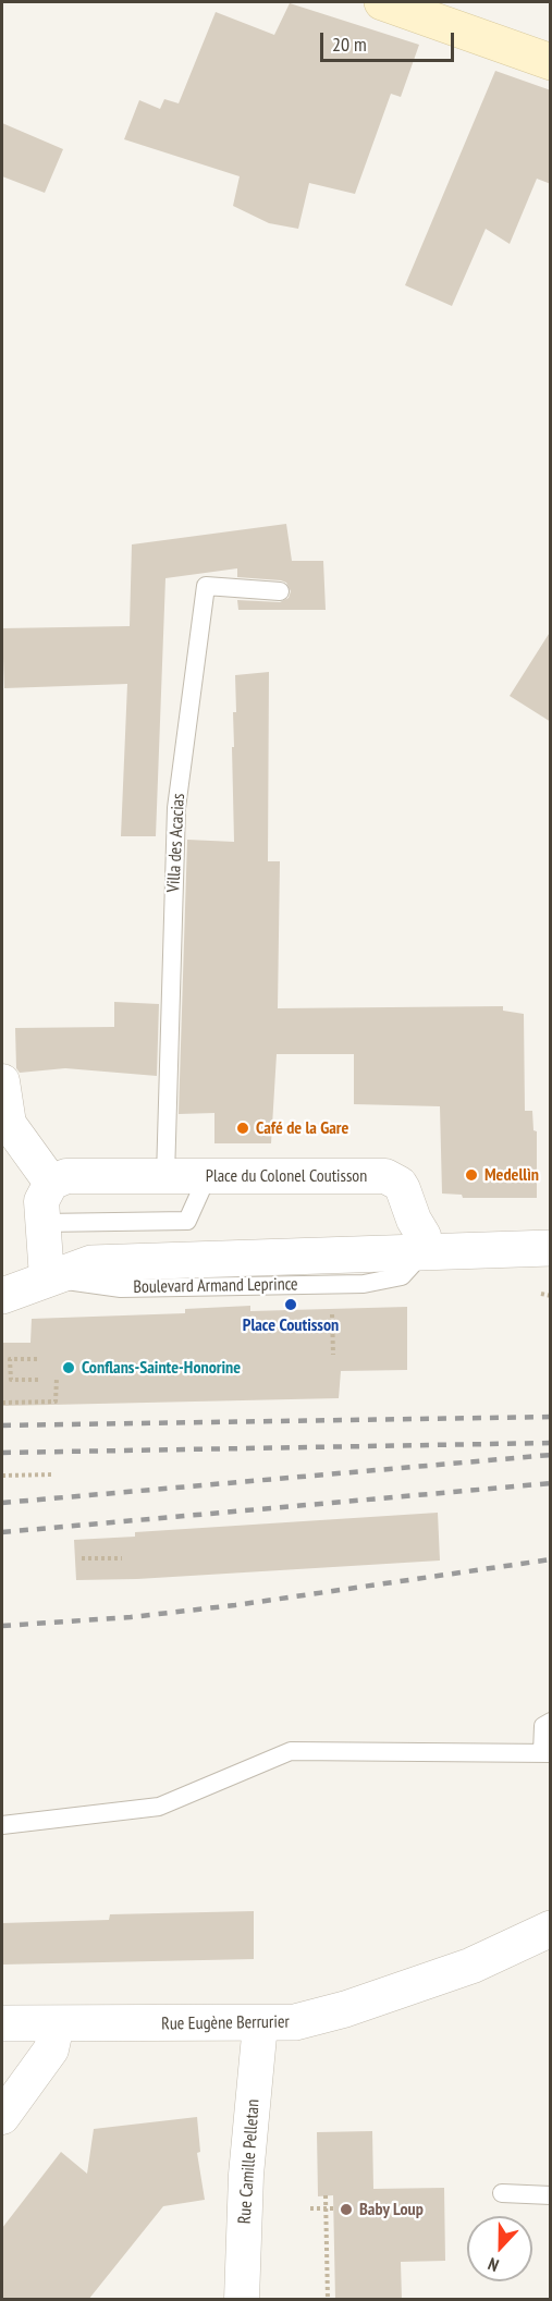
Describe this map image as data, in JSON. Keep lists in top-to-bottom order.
{
  "streets": {
    "street": ["Place du Colonel Coutisson", "Rue Eugène Berrurier", "Rue Camille Pelletan"],
    "lane": ["Villa des Acacias"]
  },
  "crossings": [
    ["Villa des Acacias", "Place du Colonel Coutisson"],
    ["Rue Eugène Berrurier", "Rue Camille Pelletan"]
  ],
  "places": [
    "Café de la Gare",
    "Medellìn",
    "Place Coutisson",
    "Conflans-Sainte-Honorine",
    "Baby Loup"
  ],
  "scale_bar": "20 m",
  "north": "bottom"
}
